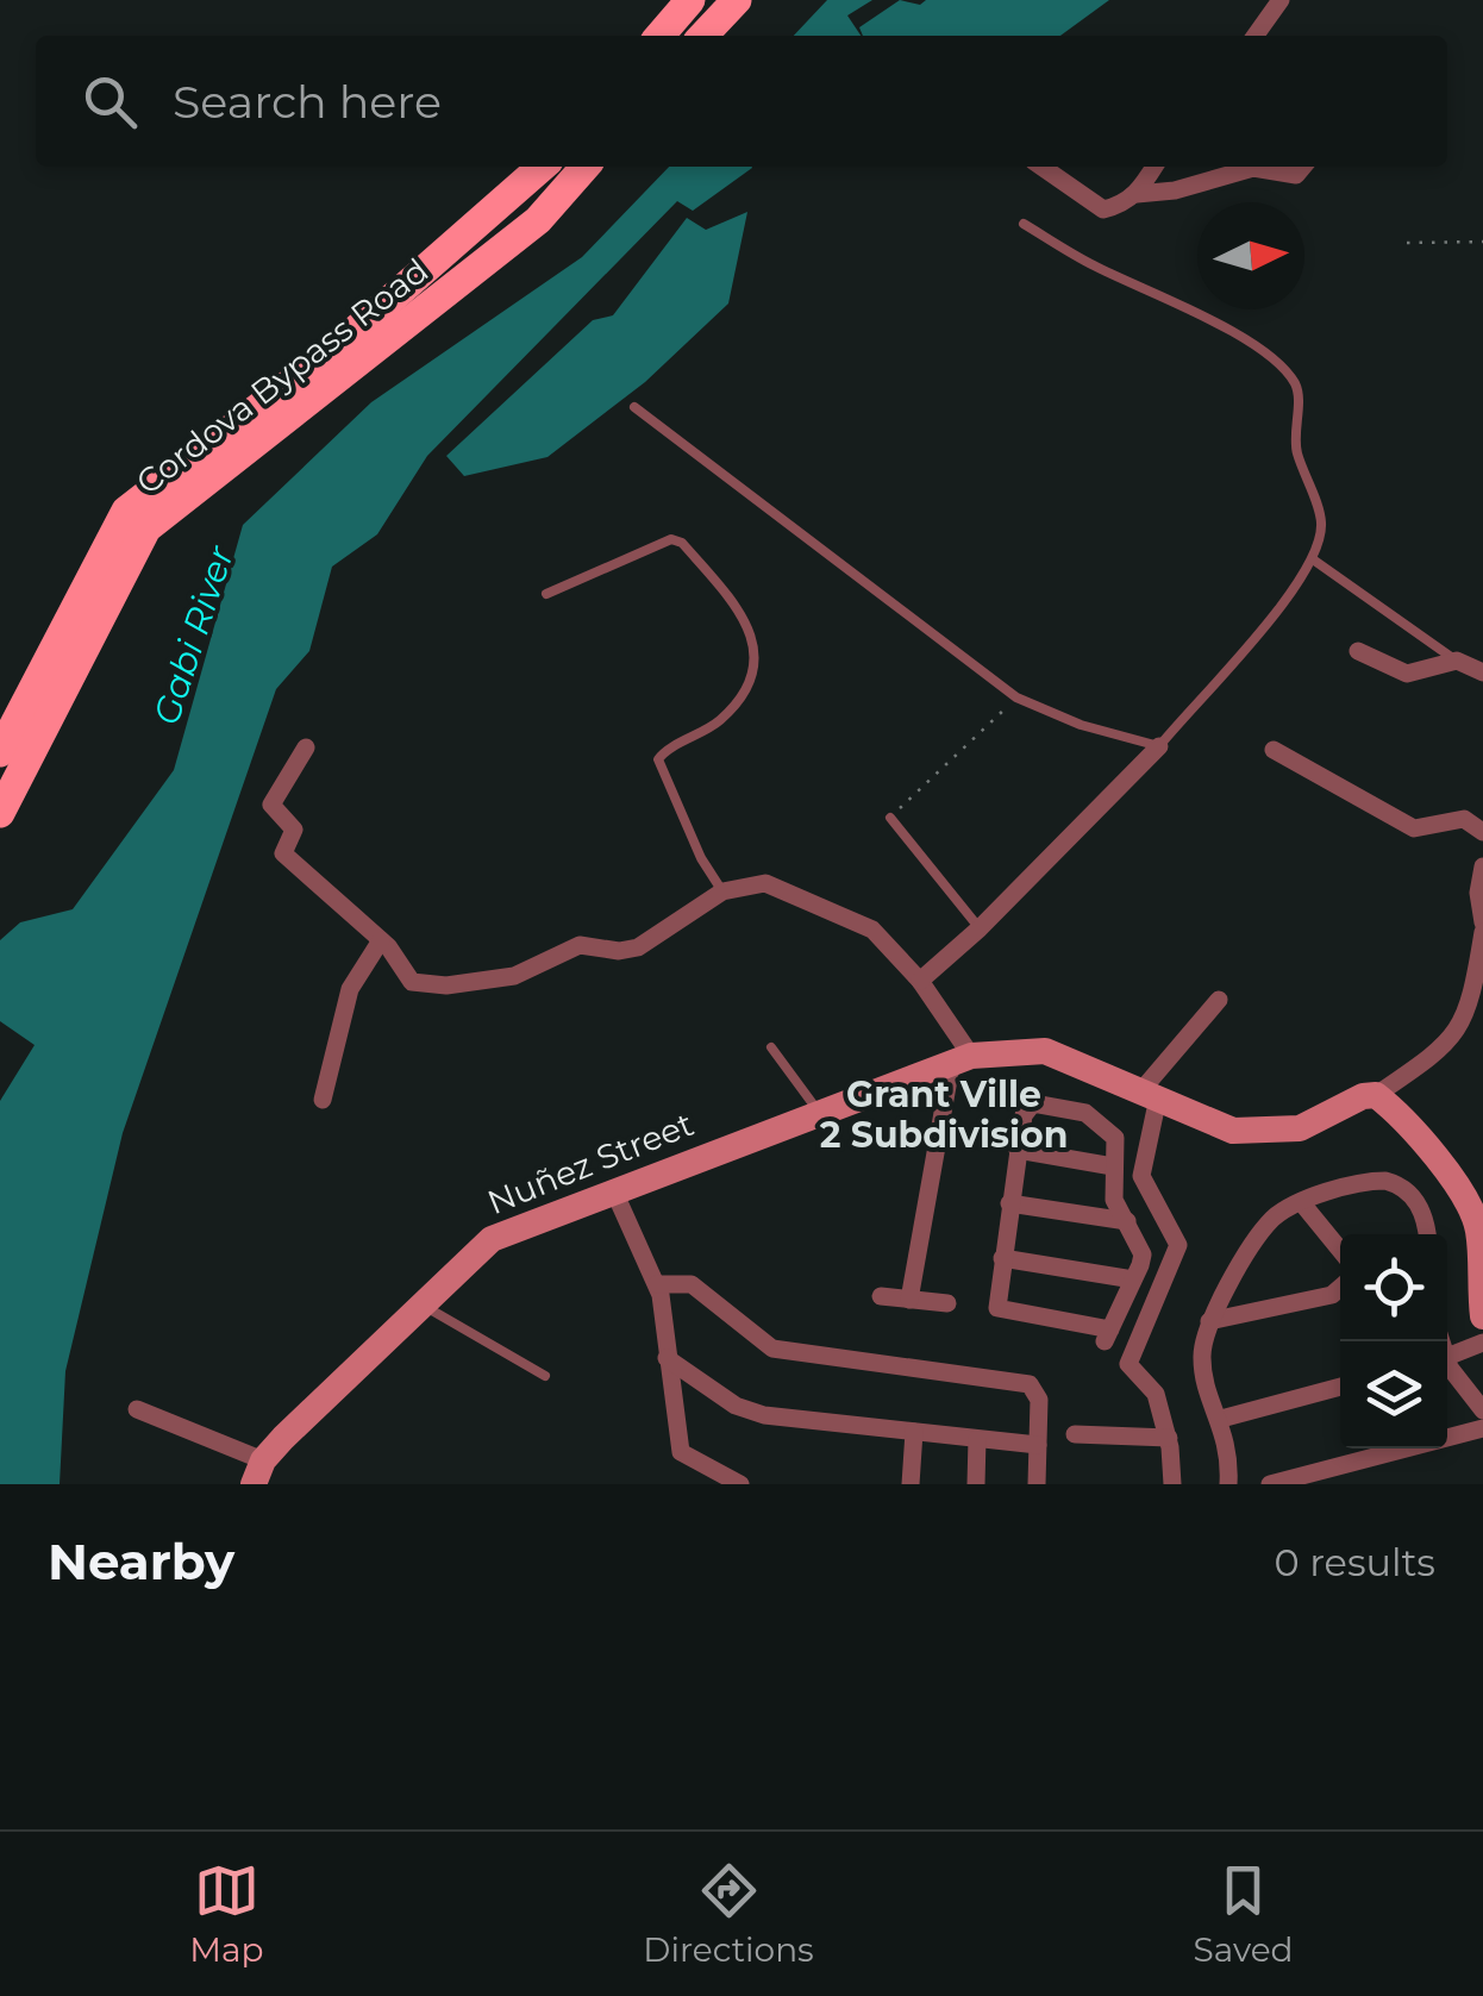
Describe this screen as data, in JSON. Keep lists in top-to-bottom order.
{
  "streets": {
    "main road": ["Cordova Bypass Road"],
    "street": ["Nuñez Street"]
  },
  "districts": ["Grant Ville 2 Subdivision"],
  "water": ["Gabi River"],
  "north": "right",
  "page": {
    "search": "Search here",
    "heading": ["Nearby", "0 results"],
    "nav": ["Map", "Directions", "Saved"]
  }
}
